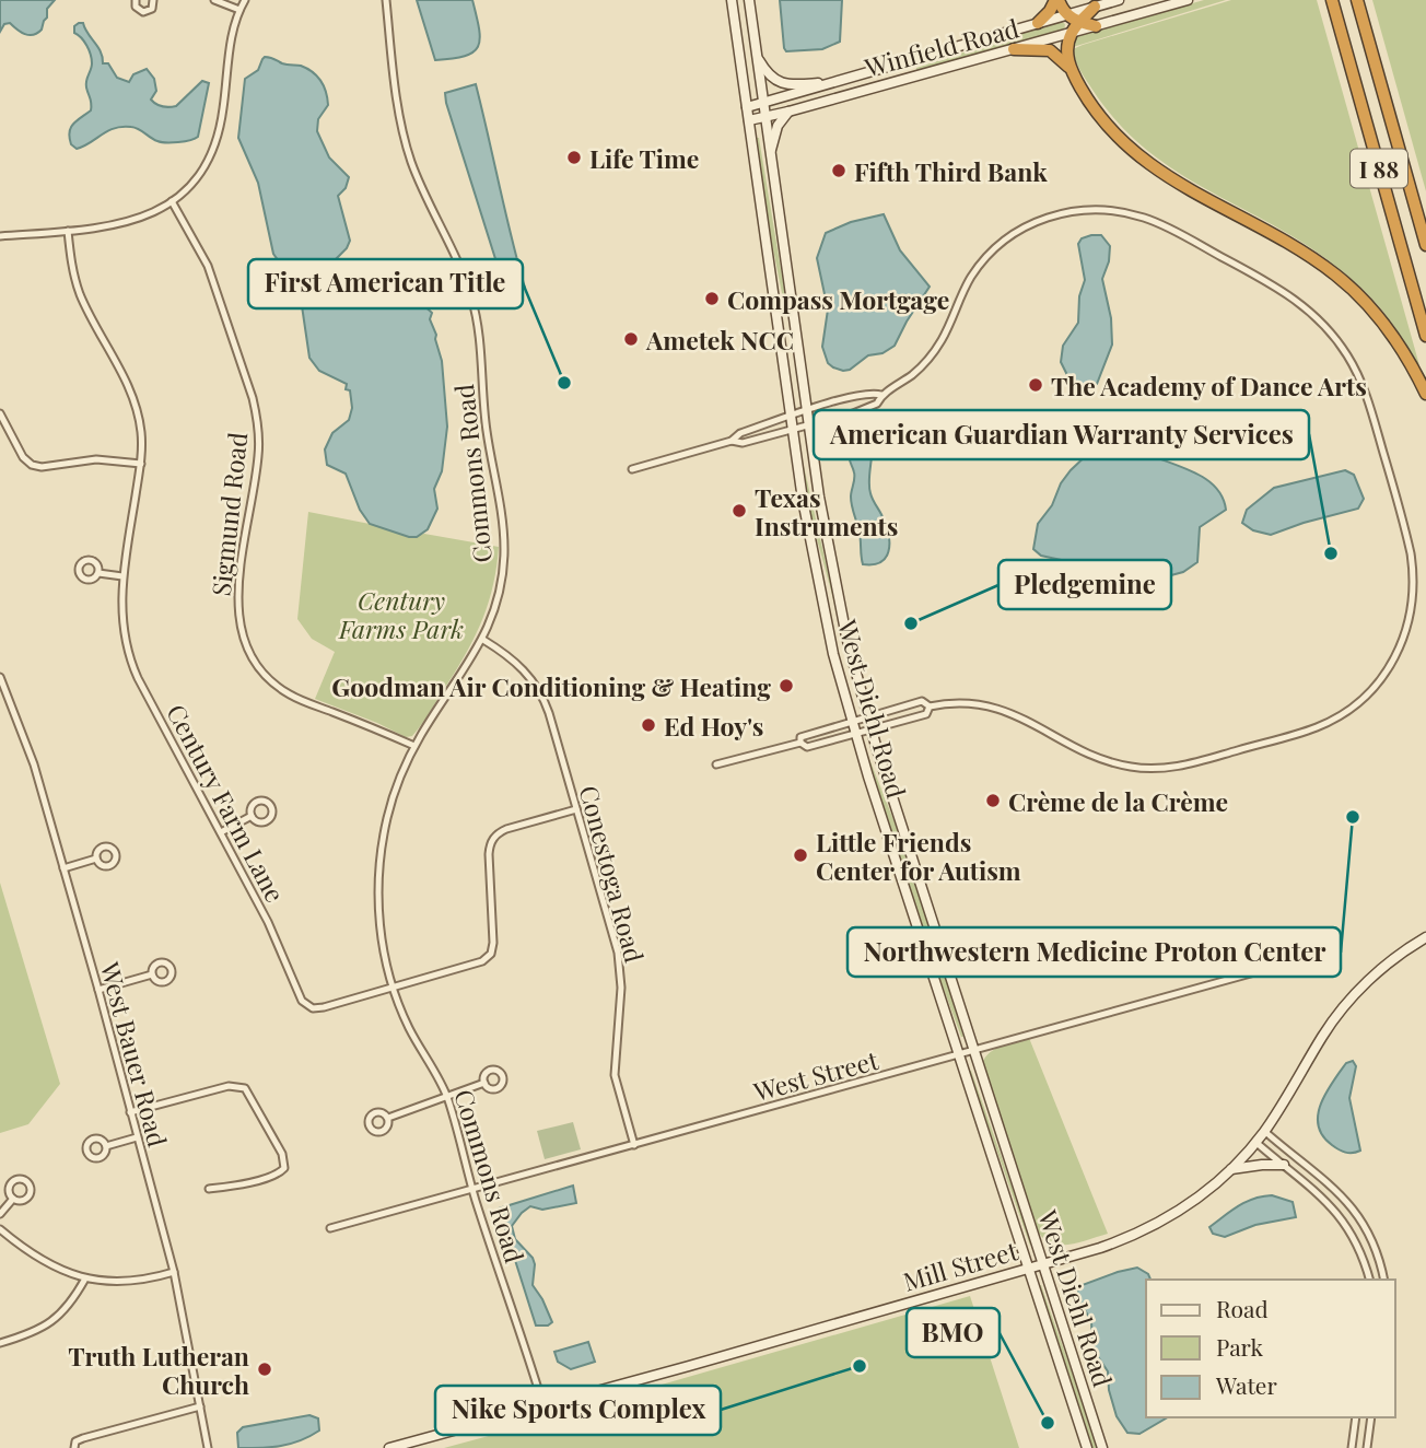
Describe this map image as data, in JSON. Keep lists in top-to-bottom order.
{
  "streets": {
    "highway": ["I 88"],
    "street": [
      "Winfield Road",
      "Commons Road",
      "Sigmund Road",
      "West Diehl Road",
      "Century Farm Lane",
      "Conestoga Road",
      "West Bauer Road",
      "West Street",
      "Mill Street"
    ]
  },
  "crossings": [
    ["Winfield Road", "West Diehl Road"],
    ["Commons Road", "Sigmund Road"],
    ["Commons Road", "Century Farm Lane"],
    ["Commons Road", "Conestoga Road"],
    ["Commons Road", "West Street"],
    ["Commons Road", "Mill Street"],
    ["West Diehl Road", "West Street"],
    ["West Diehl Road", "Mill Street"],
    ["Century Farm Lane", "Conestoga Road"],
    ["Conestoga Road", "West Street"]
  ],
  "parks": ["Century Farms Park"],
  "places": [
    "Life Time",
    "Fifth Third Bank",
    "Compass Mortgage",
    "Ametek NCC",
    "First American Title",
    "The Academy of Dance Arts",
    "Texas Instruments",
    "American Guardian Warranty Services",
    "Pledgemine",
    "Goodman Air Conditioning & Heating",
    "Ed Hoy's",
    "Crème de la Crème",
    "Northwestern Medicine Proton Center",
    "Little Friends Center for Autism",
    "Nike Sports Complex",
    "Truth Lutheran Church",
    "BMO"
  ],
  "legend": ["Road", "Park", "Water"]
}
